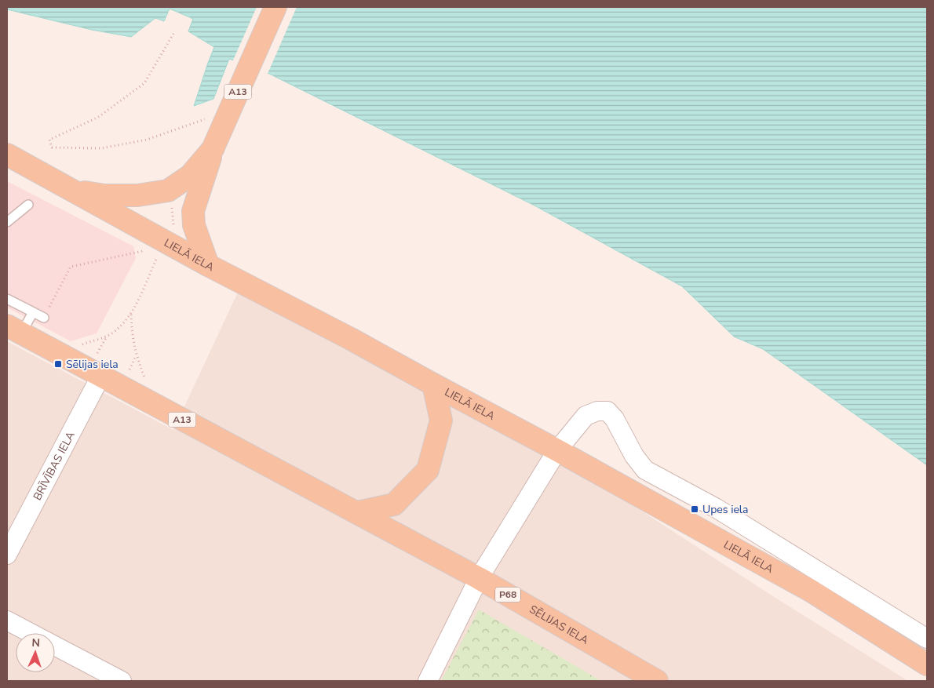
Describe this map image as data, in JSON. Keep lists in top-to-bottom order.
{
  "streets": {
    "main road": [
      "A13",
      "LIELĀ IELA",
      "P68",
      "SĒLIJAS IELA"
    ],
    "street": ["BRĪVĪBAS IELA"]
  },
  "crossings": [
    ["A13", "LIELĀ IELA"],
    ["BRĪVĪBAS IELA", "SĒLIJAS IELA"]
  ],
  "places": {
    "transit": ["Sēlijas iela", "Upes iela"]
  },
  "north": "top"
}
